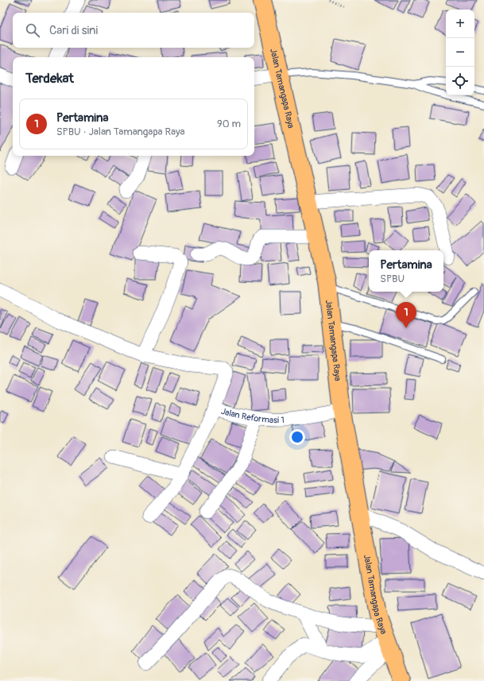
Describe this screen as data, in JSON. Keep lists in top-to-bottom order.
{
  "streets": {
    "main road": ["Jalan Tamangapa Raya"],
    "street": ["Jalan Reformasi 1"]
  },
  "crossings": [
    ["Jalan Tamangapa Raya", "Jalan Reformasi 1"]
  ],
  "page": {
    "map_buttons": ["+", "−"],
    "search": "Cari di sini",
    "heading": "Terdekat",
    "list": [
      {
        "mark": "1",
        "name": "Pertamina",
        "note": "SPBU · Jalan Tamangapa Raya",
        "value": "90 m"
      }
    ],
    "popup": ["Pertamina", "SPBU"],
    "pins": "1"
  }
}
